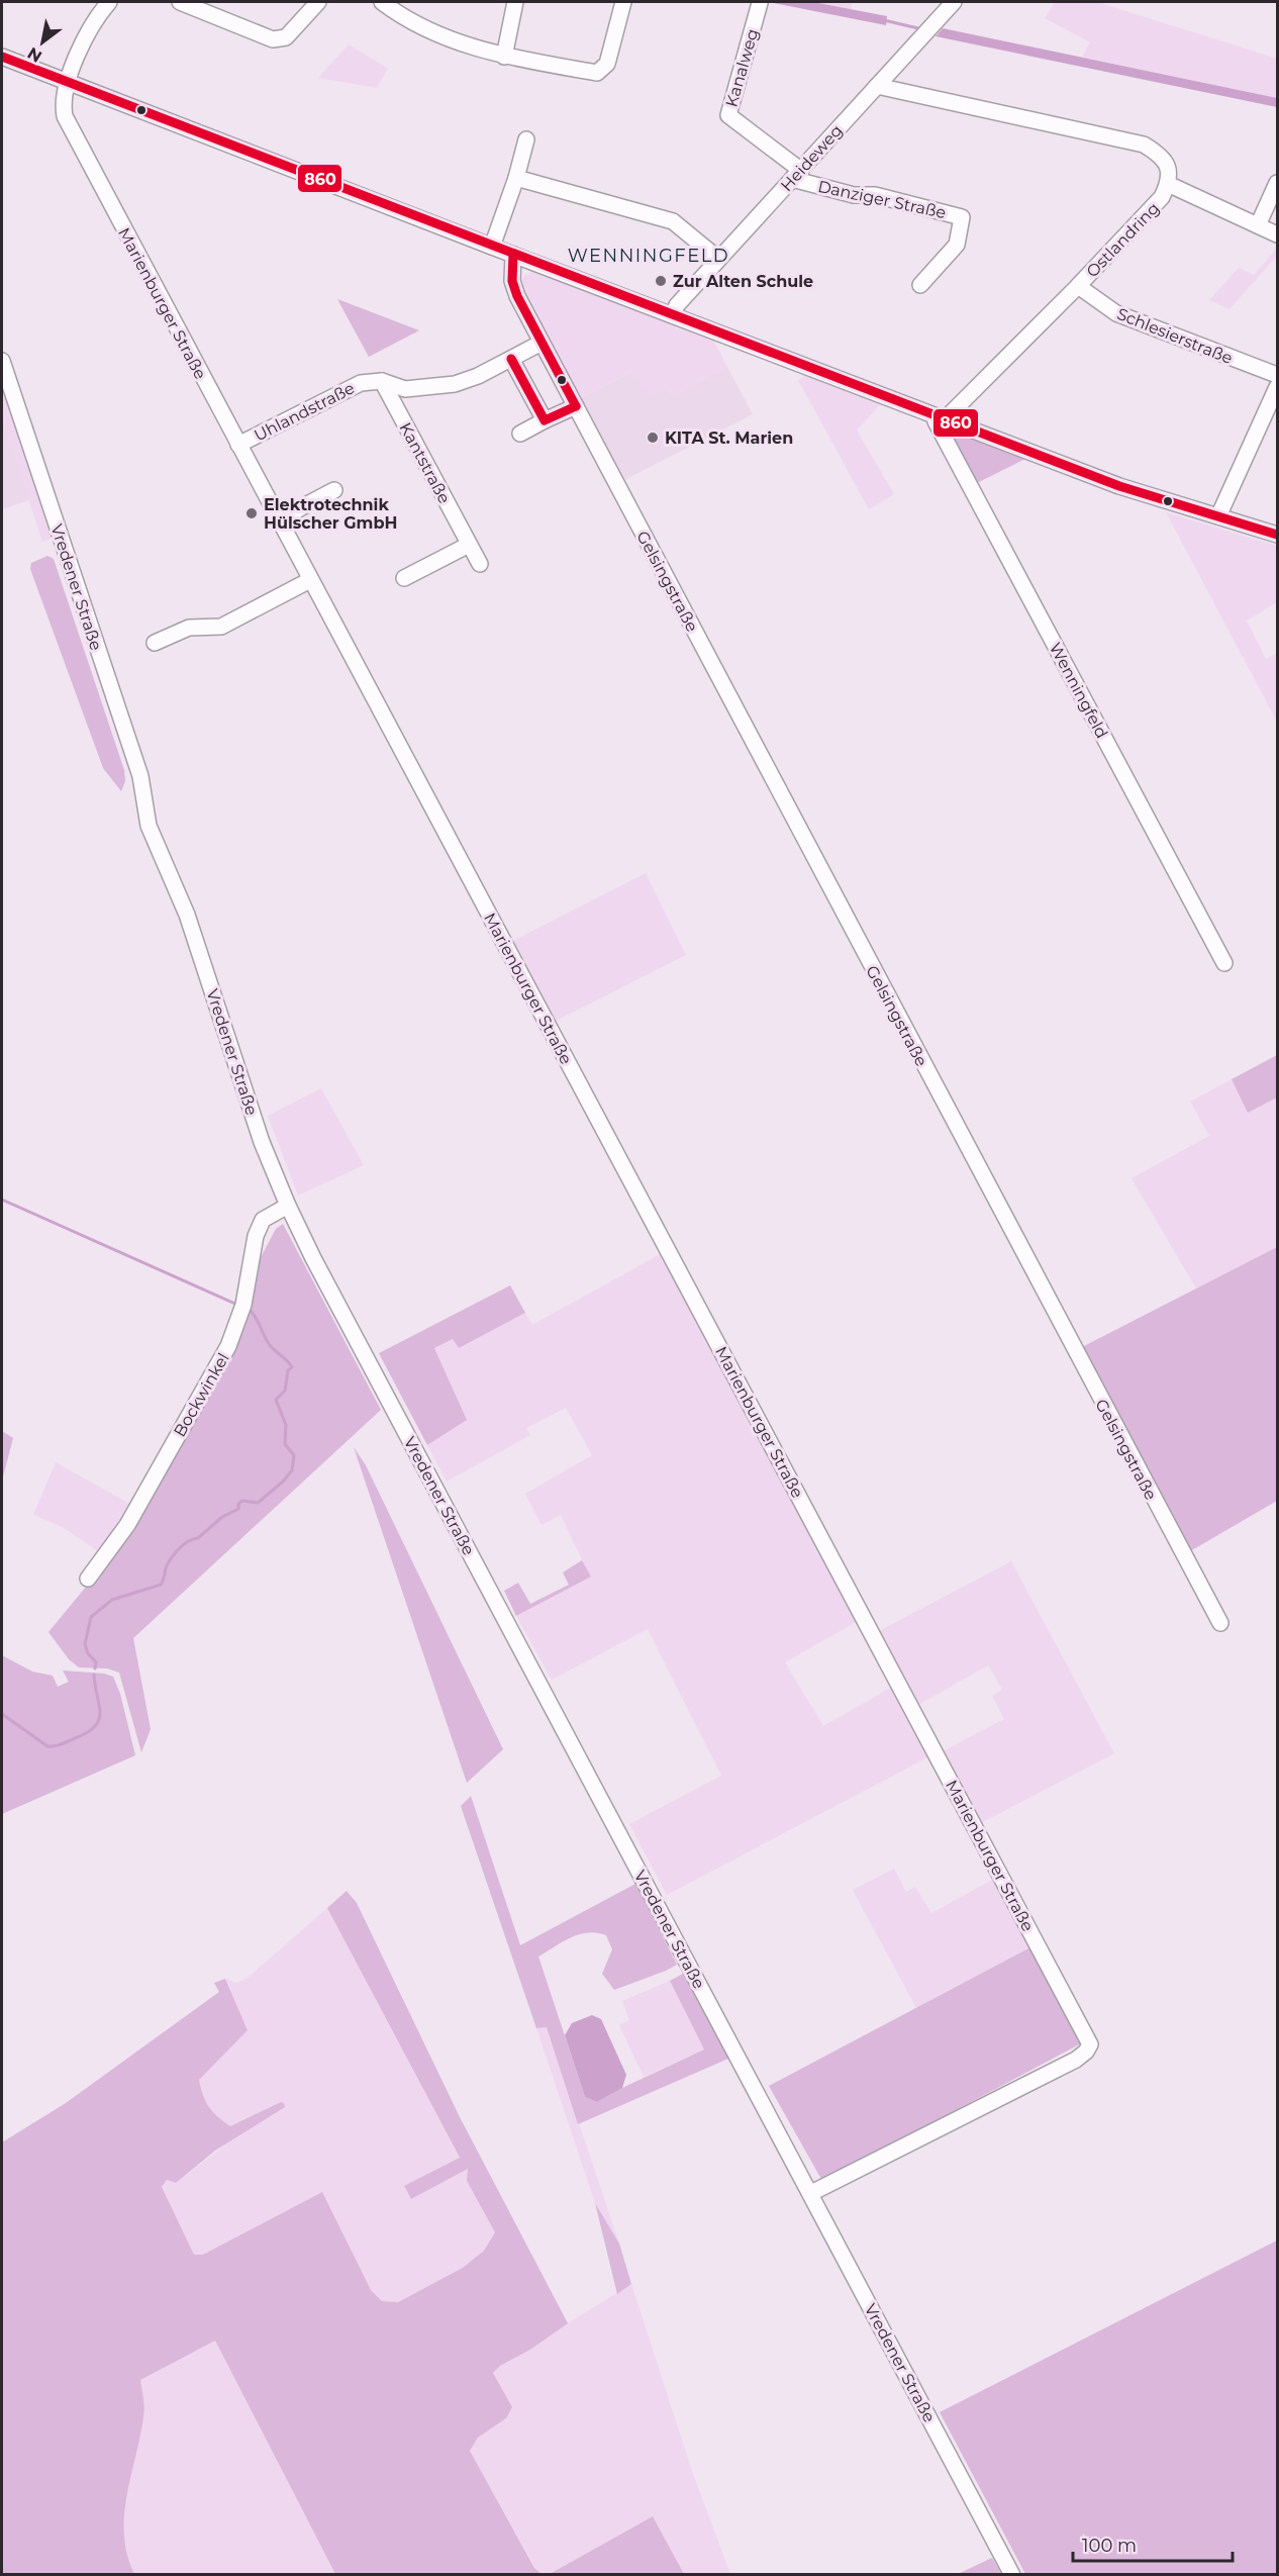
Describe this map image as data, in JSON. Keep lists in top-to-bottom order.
{
  "streets": {
    "street": [
      "Kanalweg",
      "Heideweg",
      "Danziger Straße",
      "Ostlandring",
      "Marienburger Straße",
      "Schlesierstraße",
      "Uhlandstraße",
      "Kantstraße",
      "Gelsingstraße",
      "Vredener Straße",
      "Wenningfeld",
      "Bockwinkel"
    ]
  },
  "crossings": [
    ["Kanalweg", "Heideweg"],
    ["Kanalweg", "Danziger Straße"],
    ["Heideweg", "Danziger Straße"],
    ["Heideweg", "Ostlandring"],
    ["Ostlandring", "Schlesierstraße"],
    ["Ostlandring", "Wenningfeld"],
    ["Marienburger Straße", "Uhlandstraße"],
    ["Marienburger Straße", "Vredener Straße"],
    ["Uhlandstraße", "Kantstraße"],
    ["Uhlandstraße", "Gelsingstraße"],
    ["Vredener Straße", "Bockwinkel"]
  ],
  "districts": ["WENNINGFELD"],
  "places": ["Zur Alten Schule", "KITA St. Marien", "Elektrotechnik Hülscher GmbH"],
  "lines": ["transit line 860"],
  "scale_bar": "100 m",
  "north": "bottom left"
}
